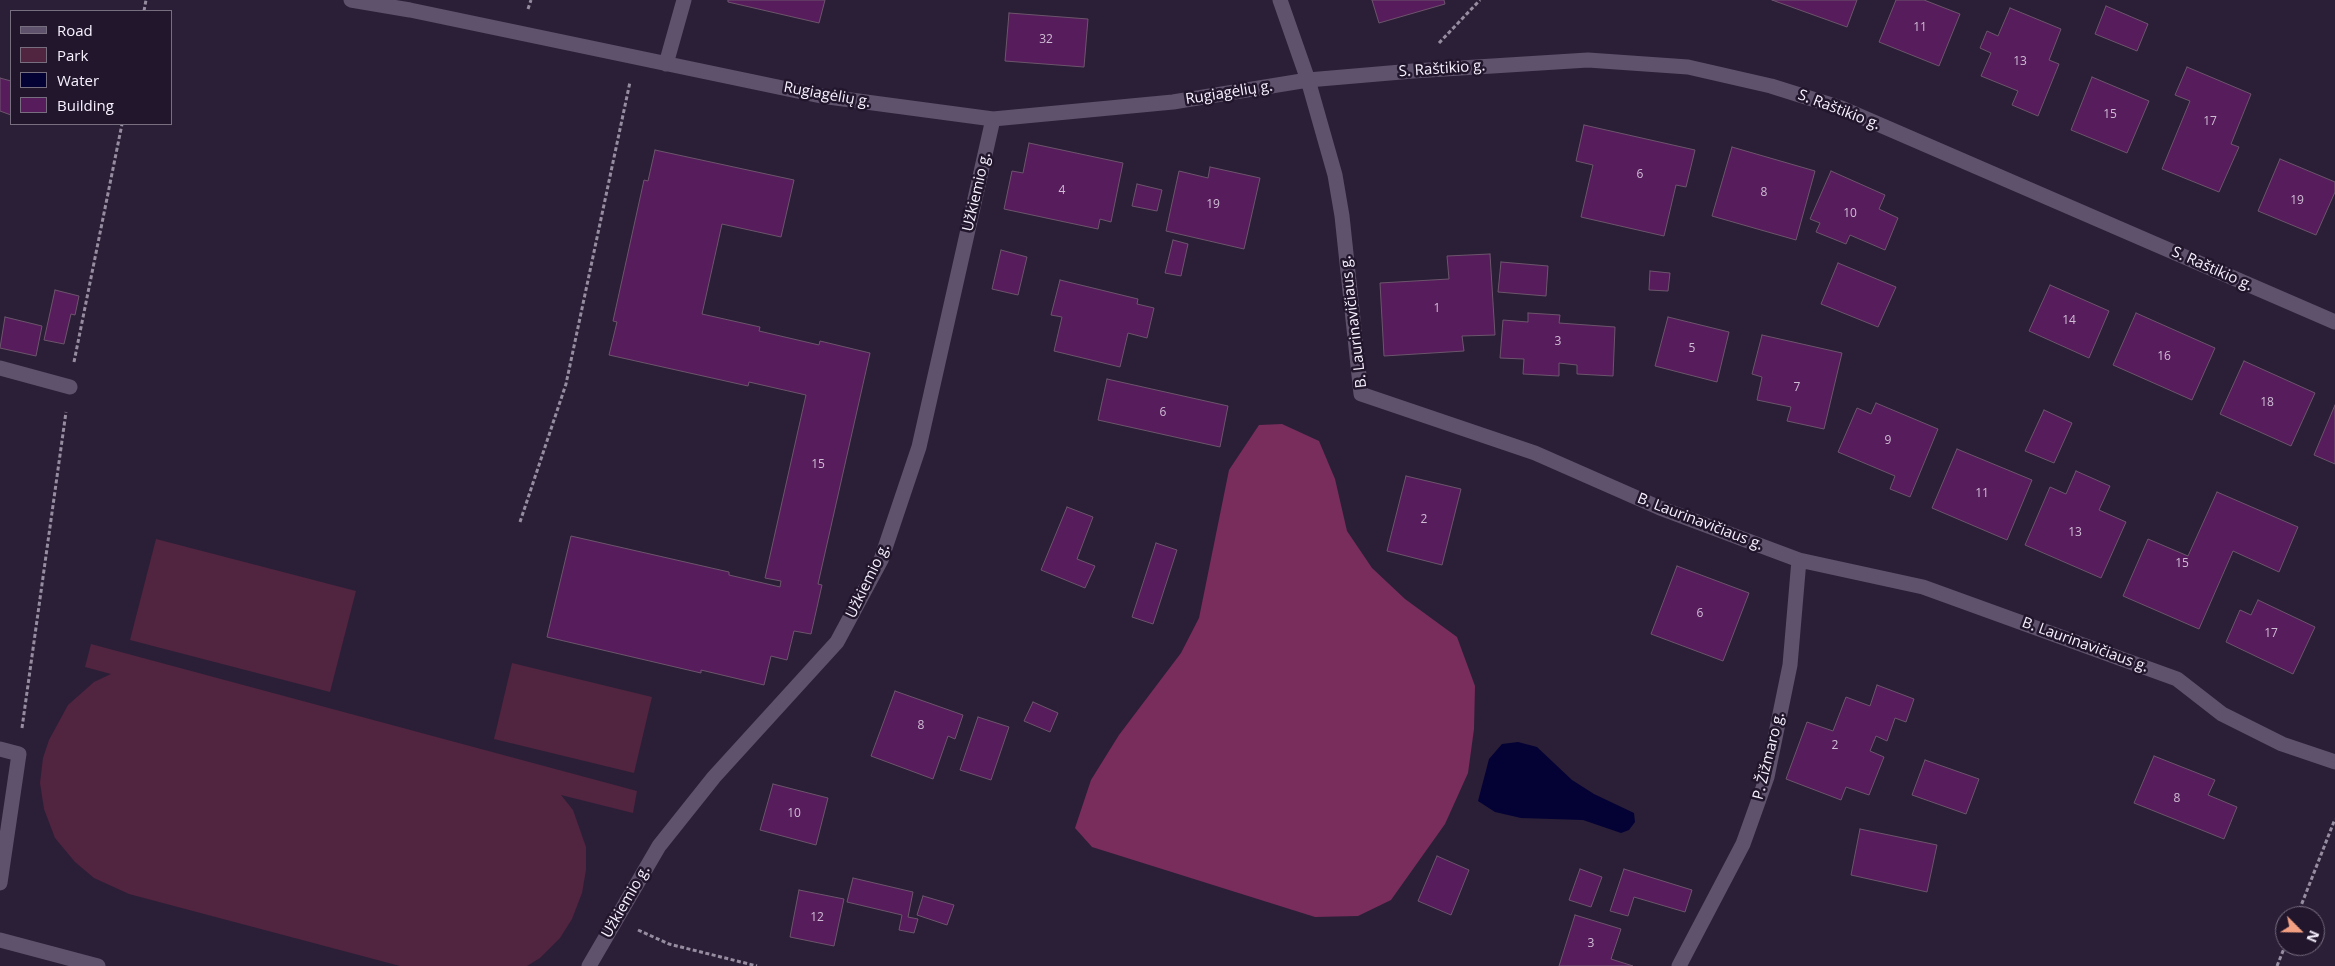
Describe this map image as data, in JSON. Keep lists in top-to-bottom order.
{
  "streets": {
    "street": [
      "S. Raštikio g.",
      "Rugiagėlių g.",
      "Užkiemio g.",
      "B. Laurinavičiaus g.",
      "P. Žižmaro g."
    ]
  },
  "crossings": [
    ["S. Raštikio g.", "Rugiagėlių g."],
    ["S. Raštikio g.", "B. Laurinavičiaus g."],
    ["Rugiagėlių g.", "Užkiemio g."],
    ["Rugiagėlių g.", "B. Laurinavičiaus g."],
    ["B. Laurinavičiaus g.", "P. Žižmaro g."]
  ],
  "house_numbers": [
    "11",
    "32",
    "13",
    "15",
    "17",
    "6",
    "4",
    "8",
    "19",
    "19",
    "10",
    "1",
    "14",
    "3",
    "5",
    "16",
    "7",
    "18",
    "6",
    "9",
    "15",
    "11",
    "2",
    "13",
    "15",
    "6",
    "17",
    "8",
    "2",
    "8",
    "10",
    "12",
    "3"
  ],
  "legend": [
    "Road",
    "Park",
    "Water",
    "Building"
  ],
  "north": "bottom right"
}
